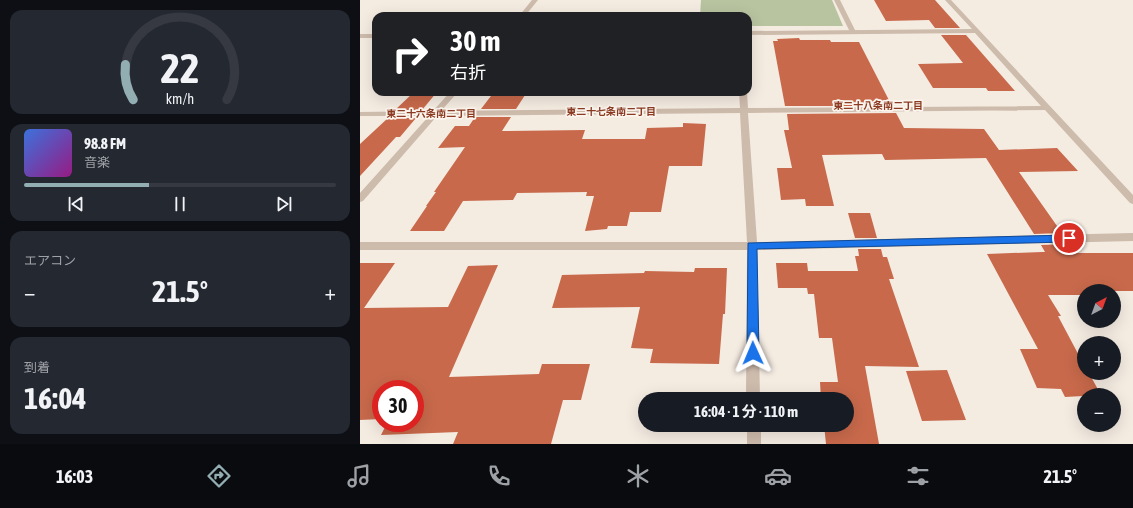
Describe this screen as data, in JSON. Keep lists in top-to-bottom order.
{
  "districts": ["東二十八条南二丁目", "東二十七条南二丁目", "東二十六条南二丁目"],
  "north": "top right",
  "page": {
    "turn": ["30 m", "右折"],
    "song": ["98.8 FM", "音楽"],
    "tile": [
      "エアコン",
      ["到着", "16:04"]
    ],
    "heat": ["−", "21.5°", "+"],
    "map_buttons": ["+", "−"],
    "limit": "30",
    "trip": "16:04 · 1 分 · 110 m",
    "tabs": ["16:03", "21.5°"],
    "gauge": ["22", "km/h"]
  }
}
